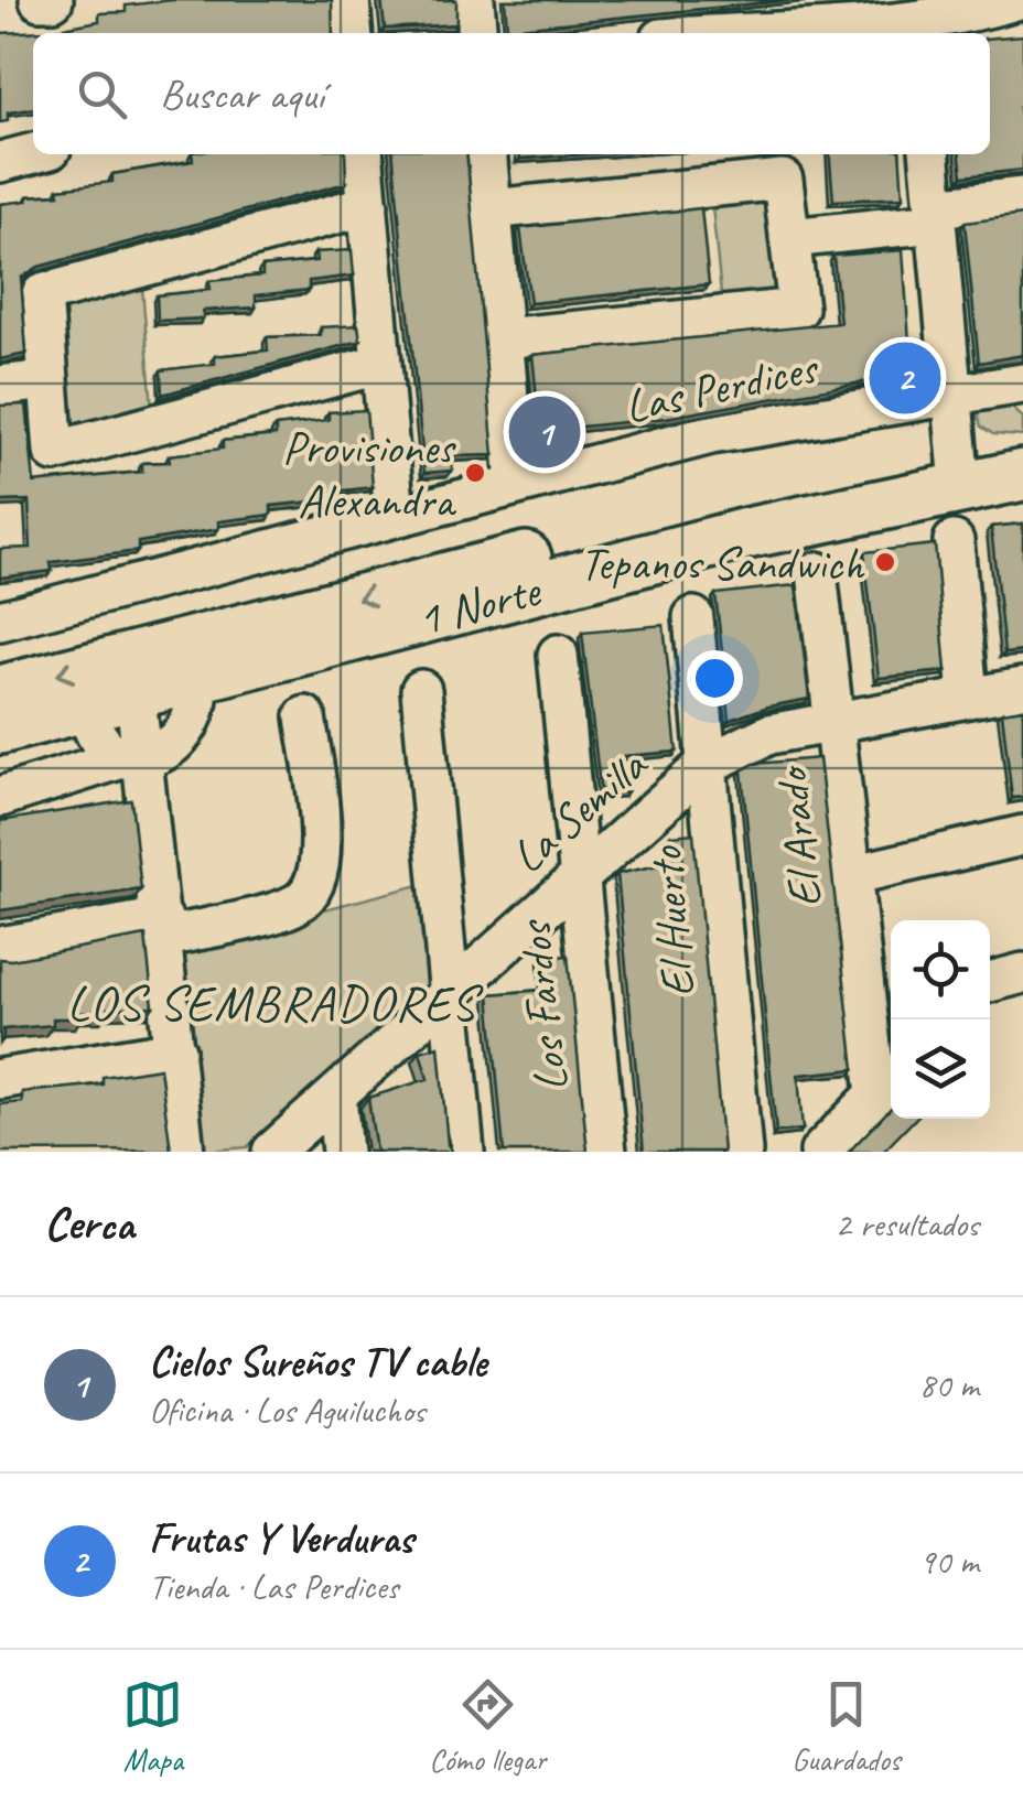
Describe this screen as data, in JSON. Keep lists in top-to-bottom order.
{
  "streets": {
    "main road": ["1 Norte"],
    "street": [
      "Las Perdices",
      "La Semilla",
      "El Arado",
      "El Huerto",
      "Los Fardos"
    ]
  },
  "crossings": [
    ["La Semilla", "El Arado"],
    ["La Semilla", "El Huerto"],
    ["La Semilla", "Los Fardos"]
  ],
  "districts": ["LOS SEMBRADORES"],
  "places": ["Provisiones Alexandra", "Tepanos Sandwich"],
  "page": {
    "search": "Buscar aquí",
    "pins": ["2", "1"],
    "heading": ["Cerca", "2 resultados"],
    "list": [
      {
        "mark": "1",
        "name": "Cielos Sureños TV cable",
        "note": "Oficina · Los Aguiluchos",
        "value": "80 m"
      },
      {
        "mark": "2",
        "name": "Frutas Y Verduras",
        "note": "Tienda · Las Perdices",
        "value": "90 m"
      }
    ],
    "nav": ["Mapa", "Cómo llegar", "Guardados"]
  }
}
